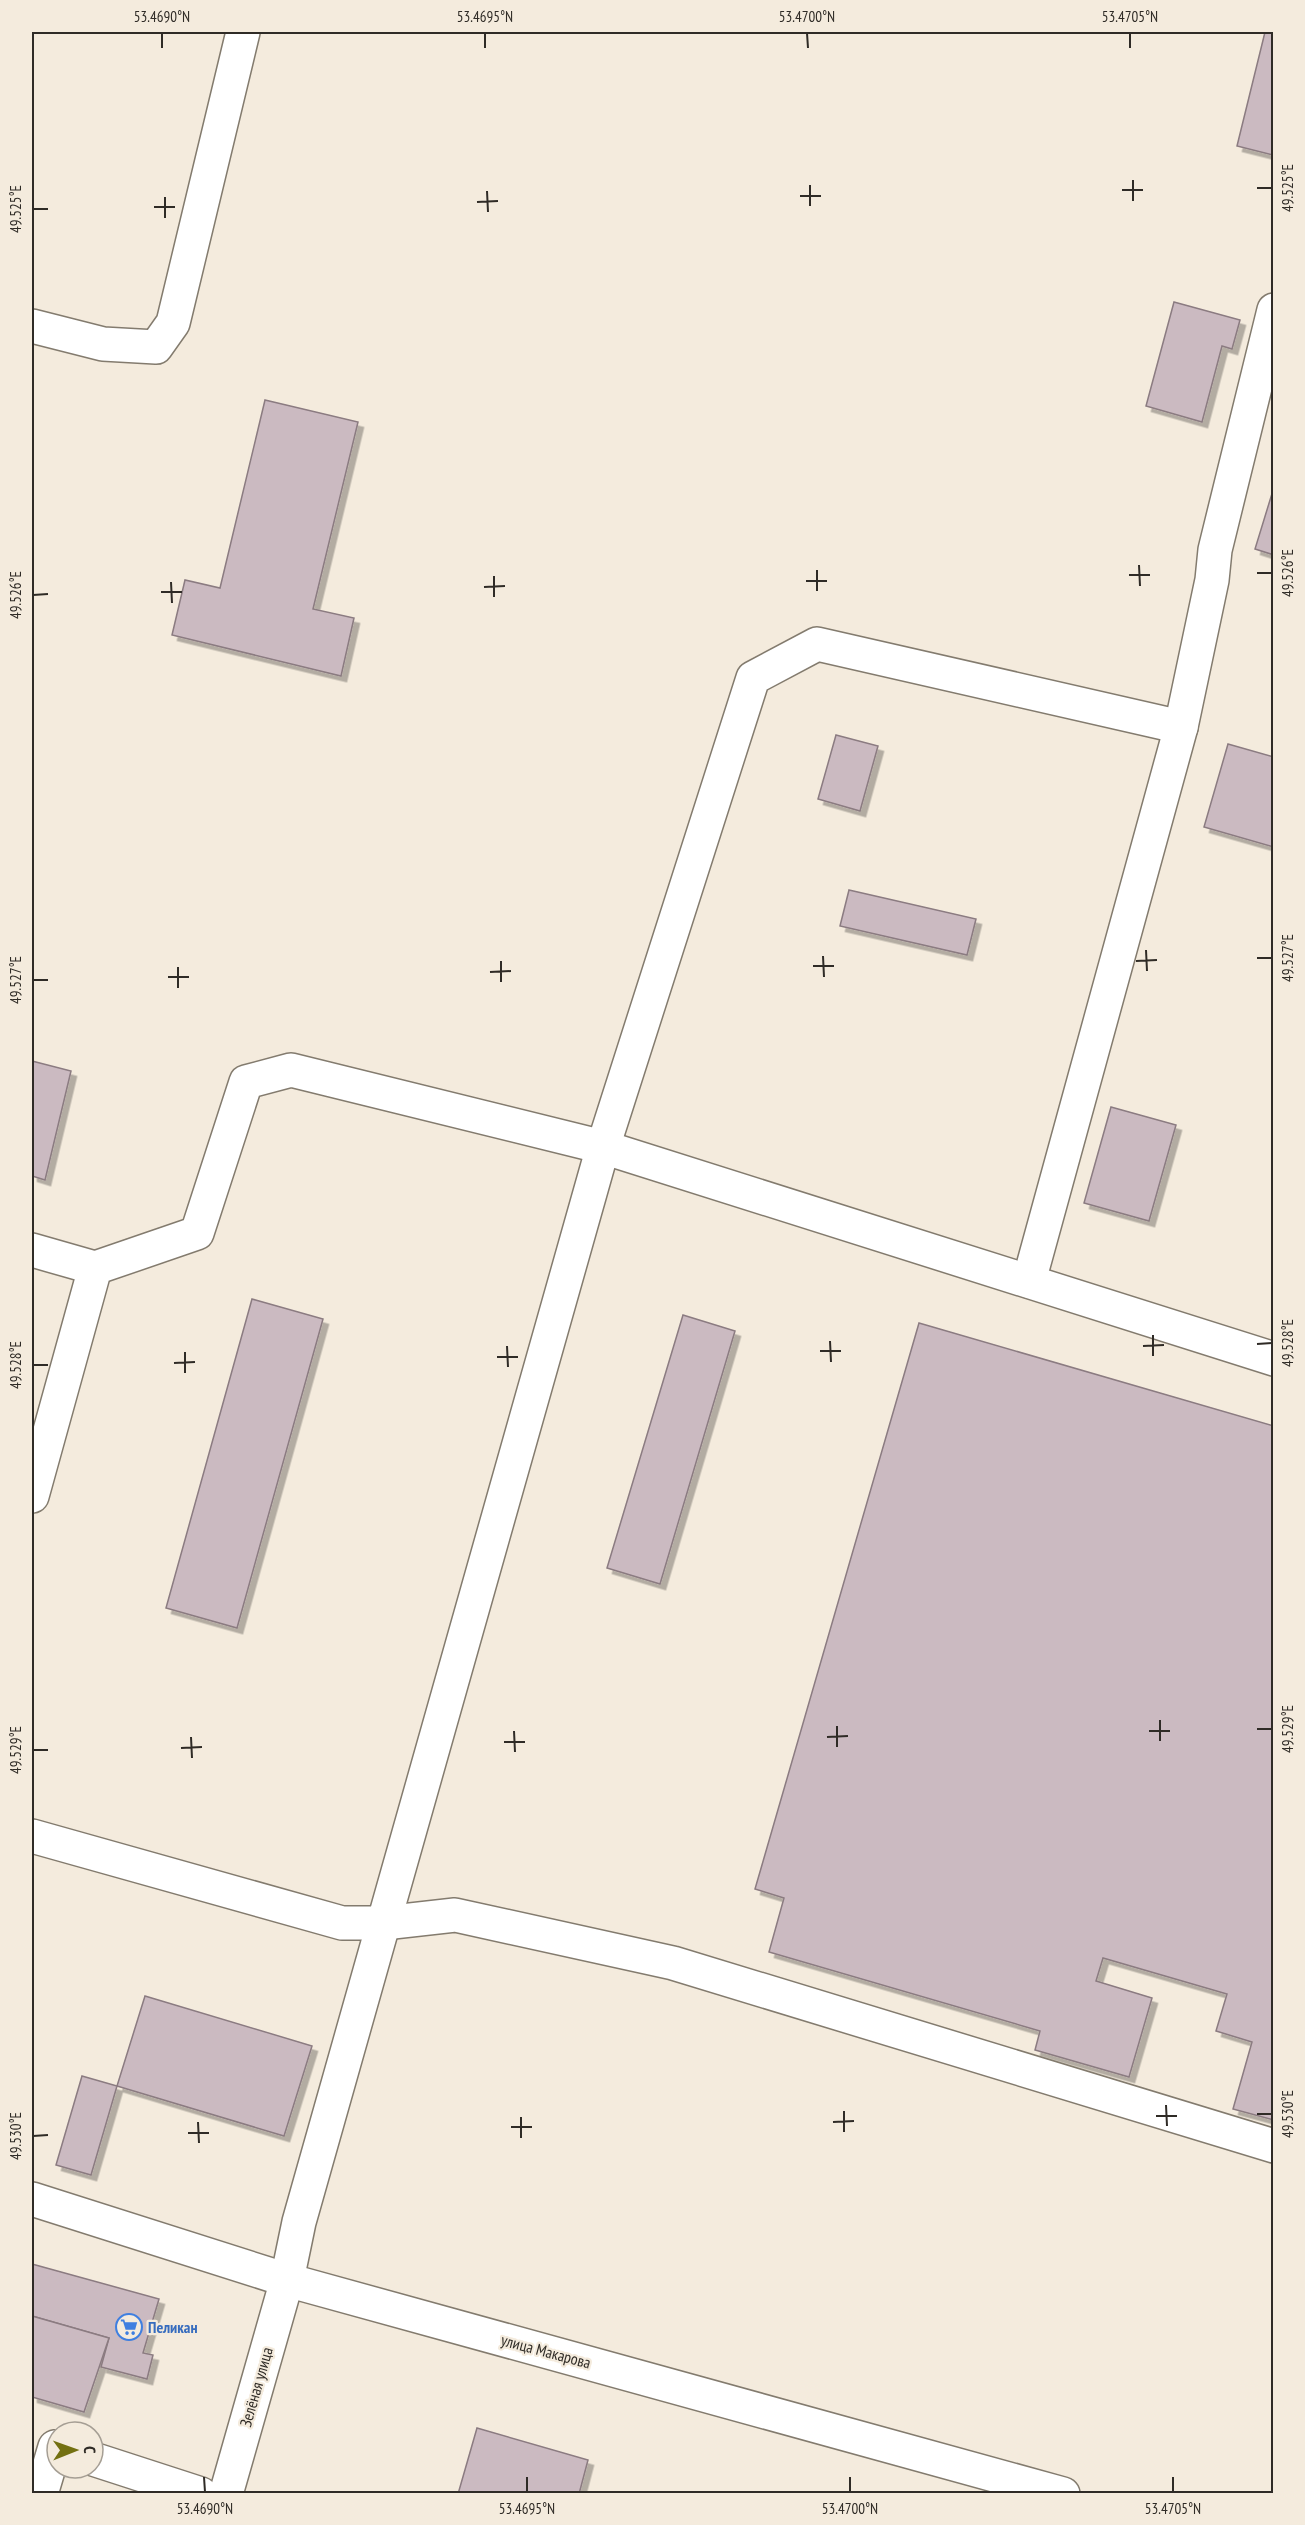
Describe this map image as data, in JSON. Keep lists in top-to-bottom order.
{
  "streets": {
    "street": ["улица Макарова", "Зелёная улица"]
  },
  "crossings": [
    ["улица Макарова", "Зелёная улица"]
  ],
  "places": {
    "supermarket": ["Пеликан"]
  },
  "north": "right",
  "coordinates": [
    "53.4690°N",
    "53.4695°N",
    "53.4700°N",
    "53.4705°N",
    "49.525°E",
    "49.526°E",
    "49.527°E",
    "49.528°E",
    "49.529°E",
    "49.530°E"
  ]
}
